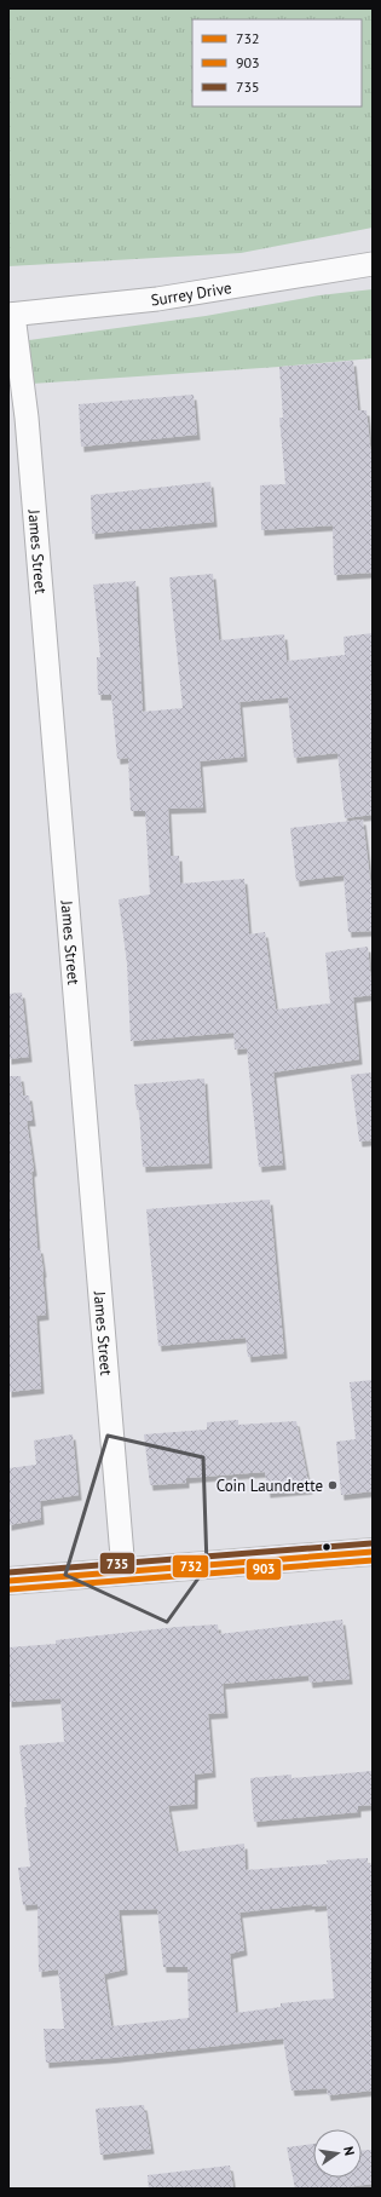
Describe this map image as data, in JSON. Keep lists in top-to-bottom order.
{
  "streets": {
    "street": ["Surrey Drive", "James Street"]
  },
  "crossings": [
    ["Surrey Drive", "James Street"]
  ],
  "places": ["Coin Laundrette"],
  "lines": ["transit line 735", "transit line 732", "transit line 903"],
  "legend": ["732", "903", "735"],
  "north": "right"
}
